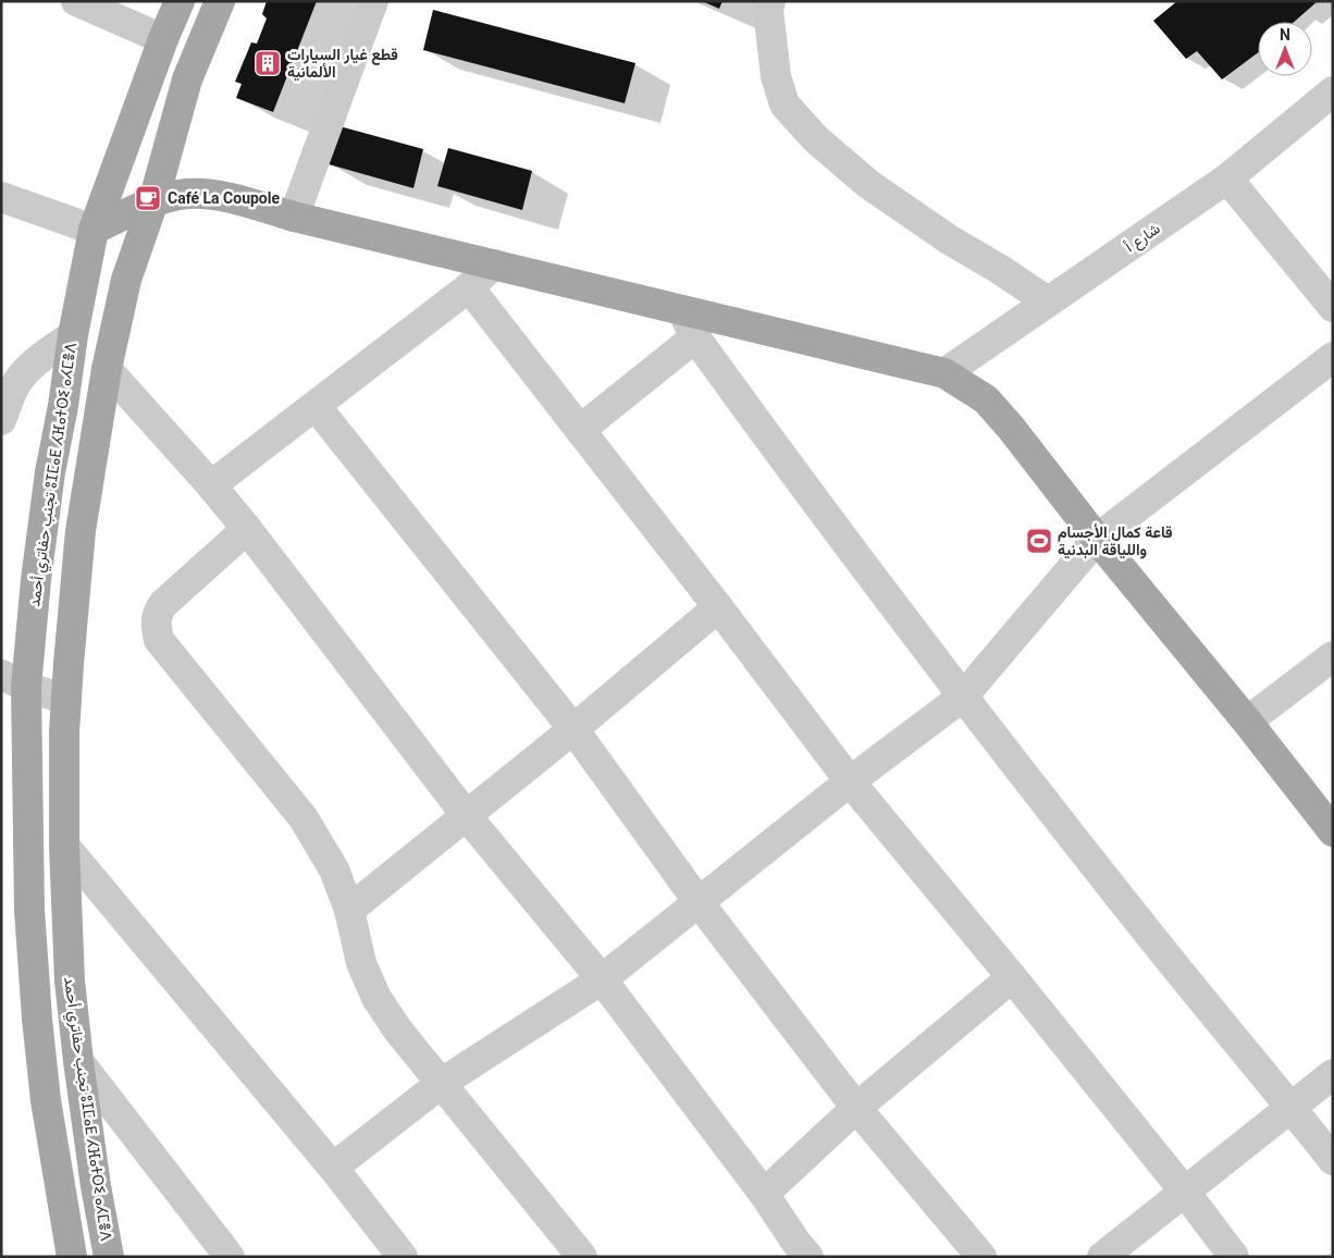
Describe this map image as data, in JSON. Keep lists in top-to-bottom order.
{
  "streets": {
    "main road": ["تجنب حفاتري أحمد ⵓⵊⵎⴰⴹ ⵃⴼⴰⵜⵔⵉ ⴰⵃⵎⴻⴷ"],
    "street": ["شارع أ"]
  },
  "places": {
    "building": ["قطع غيار السيارات الألمانية"],
    "cafe": ["Café La Coupole"],
    "sports": ["قاعة كمال الأجسام واللياقة البدنية"]
  },
  "north": "top"
}
